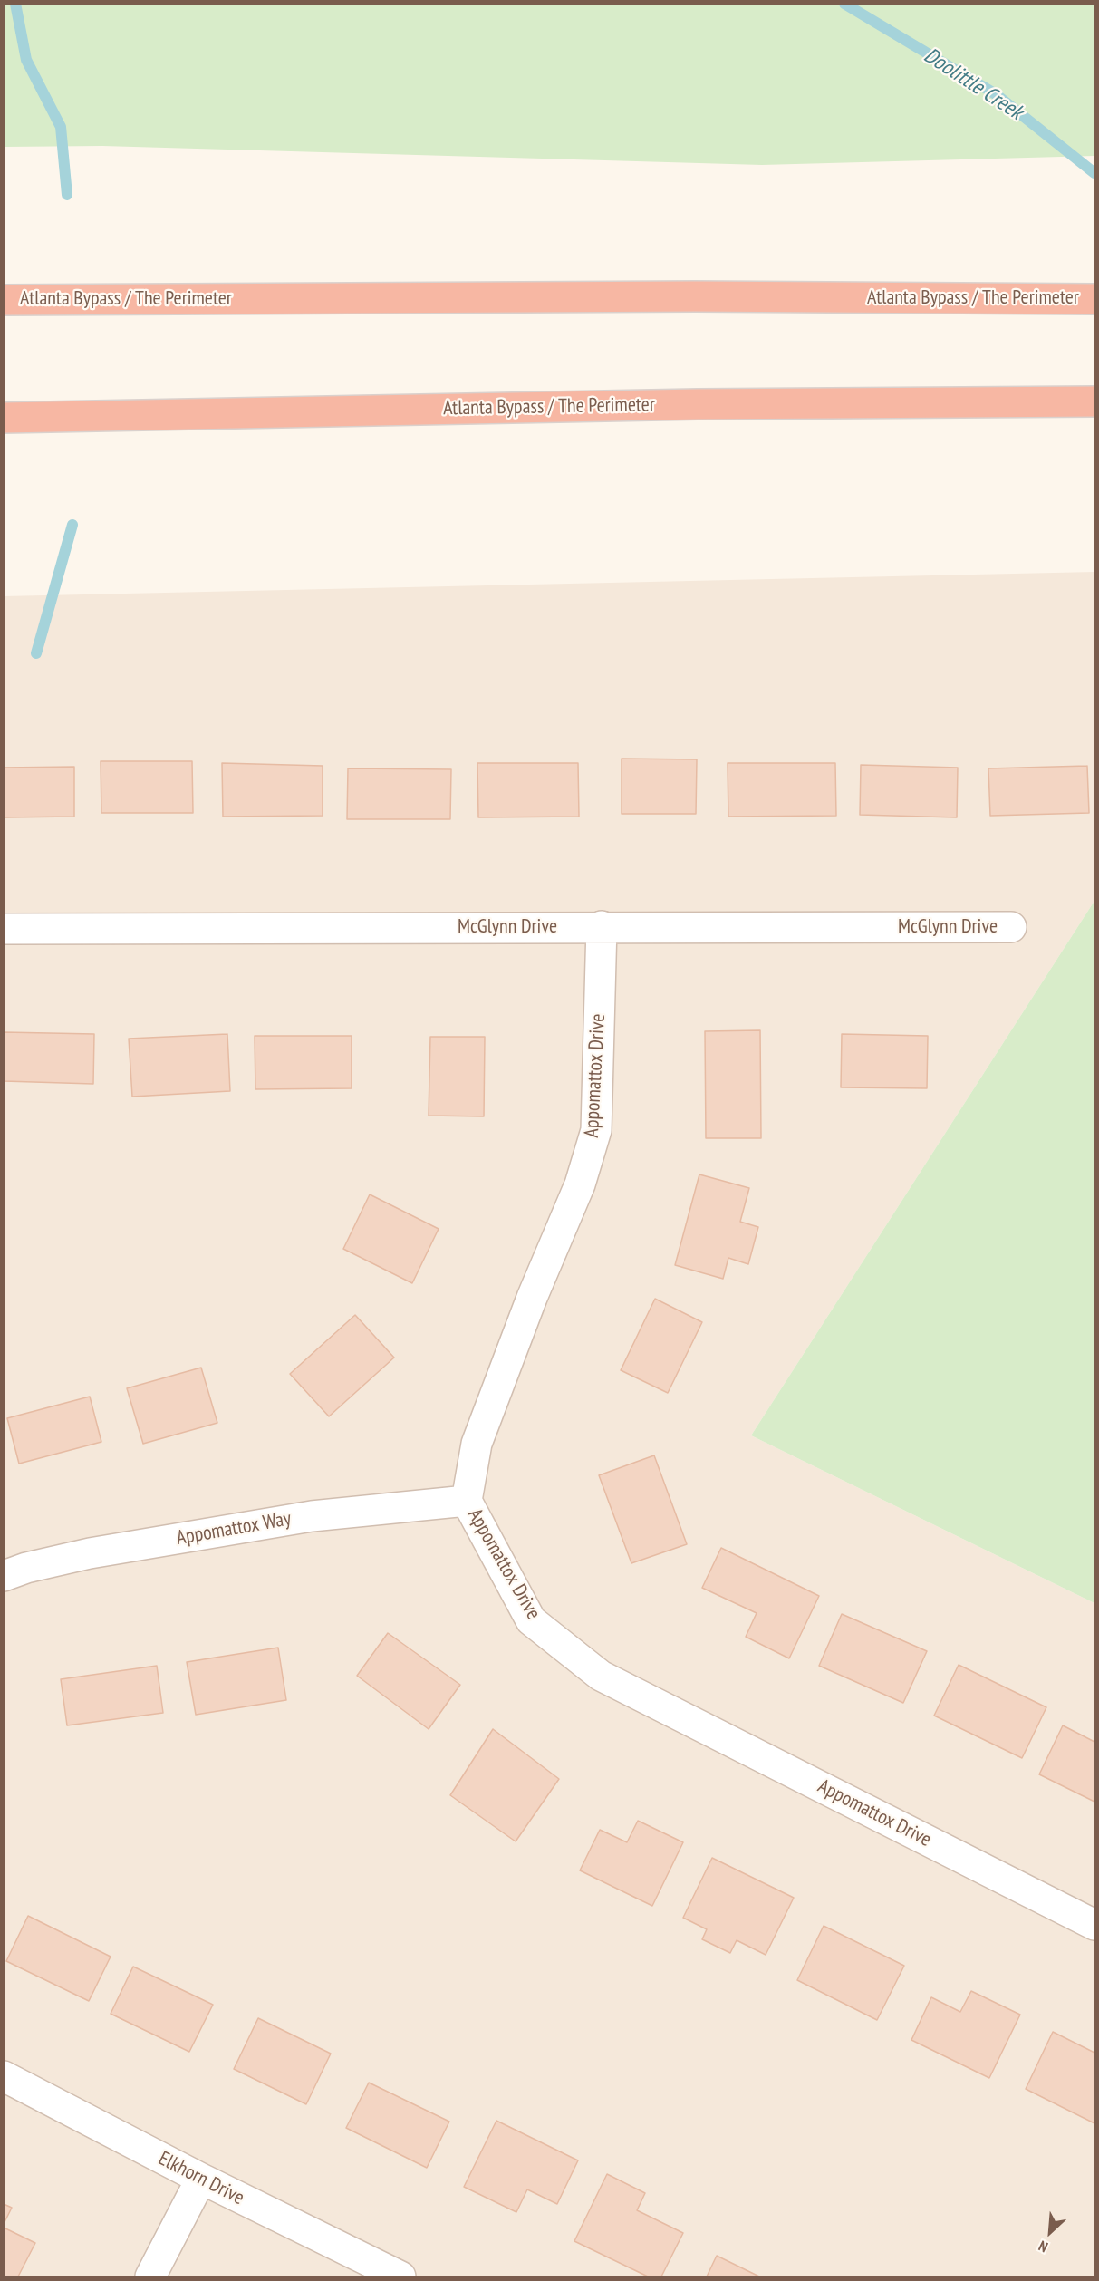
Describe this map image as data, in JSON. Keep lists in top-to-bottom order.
{
  "streets": {
    "highway": ["Atlanta Bypass / The Perimeter"],
    "street": [
      "McGlynn Drive",
      "Appomattox Drive",
      "Appomattox Way",
      "Elkhorn Drive"
    ]
  },
  "crossings": [
    ["McGlynn Drive", "Appomattox Drive"],
    ["Appomattox Drive", "Appomattox Way"]
  ],
  "water": ["Doolittle Creek"],
  "north": "bottom left"
}
